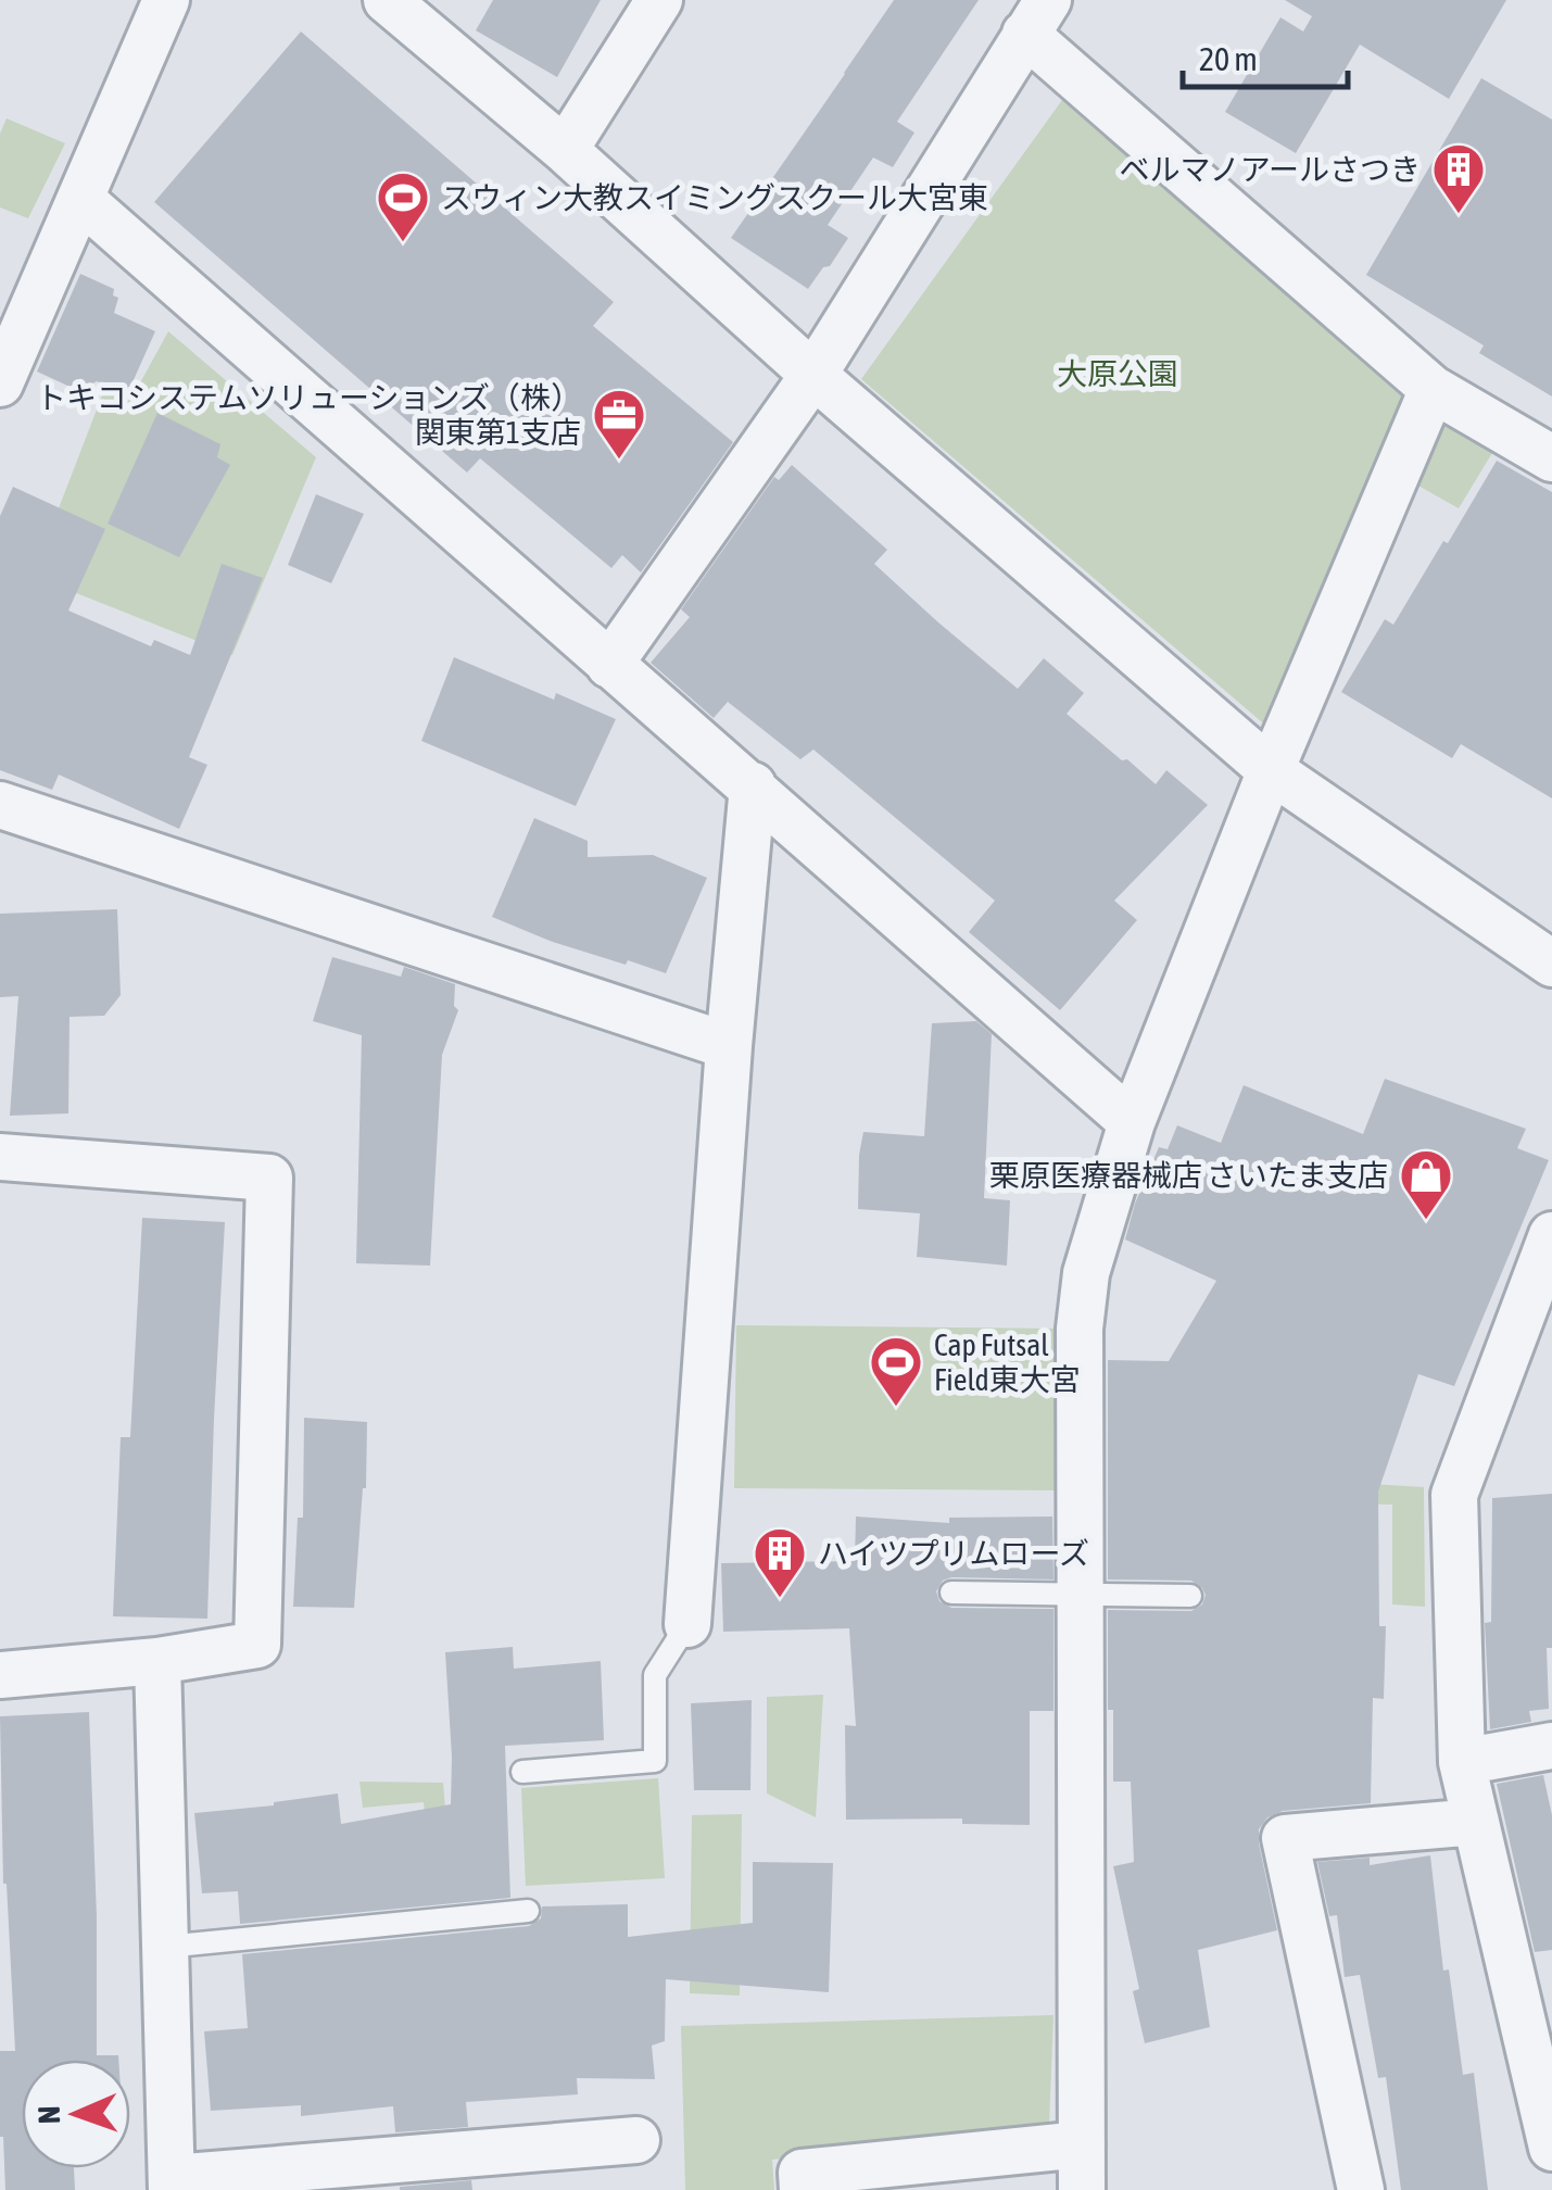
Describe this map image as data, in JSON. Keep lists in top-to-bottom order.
{
  "parks": ["大原公園"],
  "places": {
    "building": ["ベルマノアールさつき", "ハイツプリムローズ"],
    "sports": ["スウィン大教スイミングスクール大宮東", "Cap Futsal Field東大宮"],
    "office": ["トキコシステムソリューションズ（株） 関東第1支店"],
    "shop": ["栗原医療器械店 さいたま支店"]
  },
  "scale_bar": "20 m",
  "north": "left"
}
